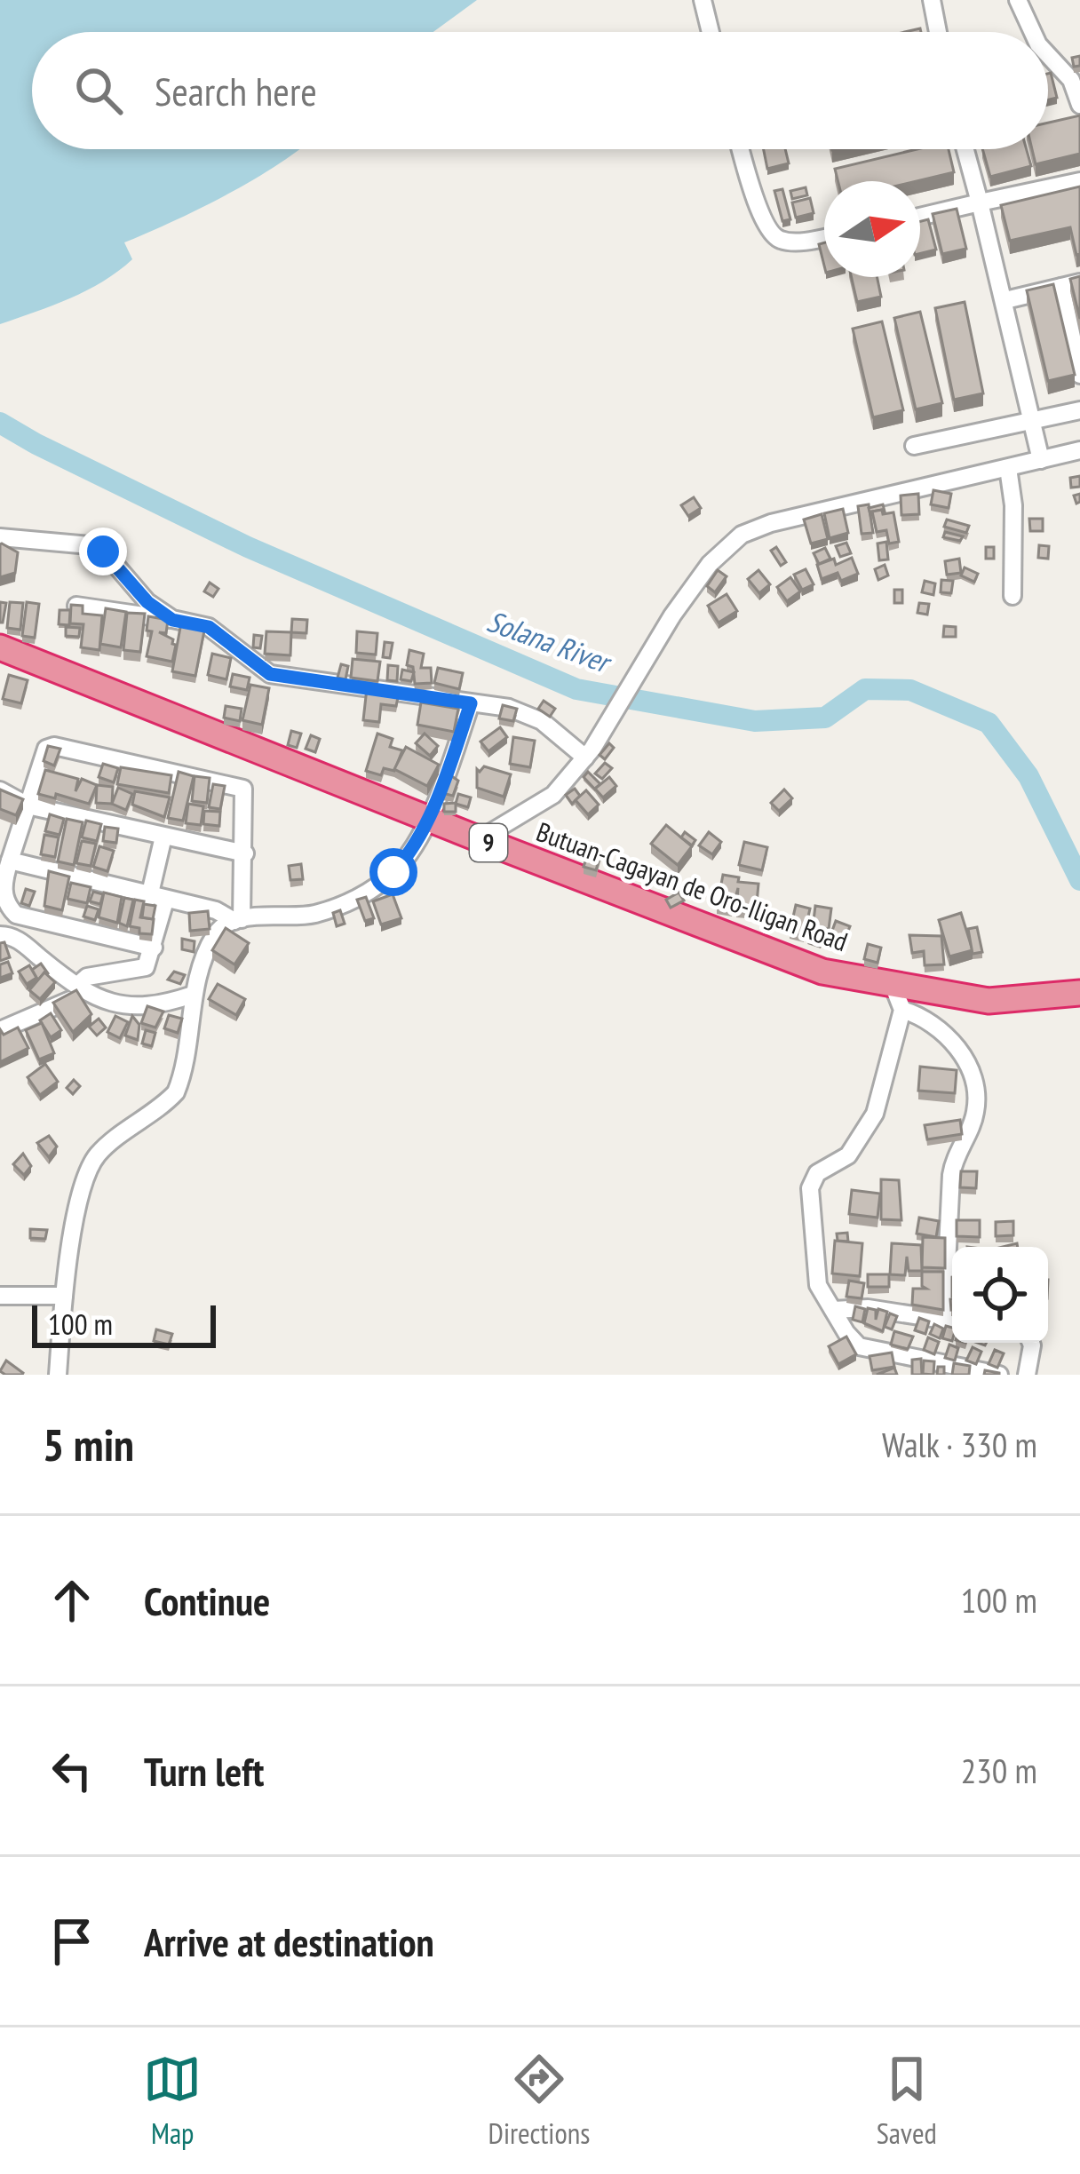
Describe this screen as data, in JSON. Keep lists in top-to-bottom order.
{
  "streets": {
    "highway": ["9", "Butuan-Cagayan de Oro-Iligan Road"]
  },
  "water": ["Solana River"],
  "scale_bar": "100 m",
  "north": "right",
  "page": {
    "search": "Search here",
    "scale": "100 m",
    "heading": ["5 min", "Walk · 330 m"],
    "list": [
      ["Continue", "100 m"],
      ["Turn left", "230 m"],
      "Arrive at destination"
    ],
    "nav": ["Map", "Directions", "Saved"]
  }
}
